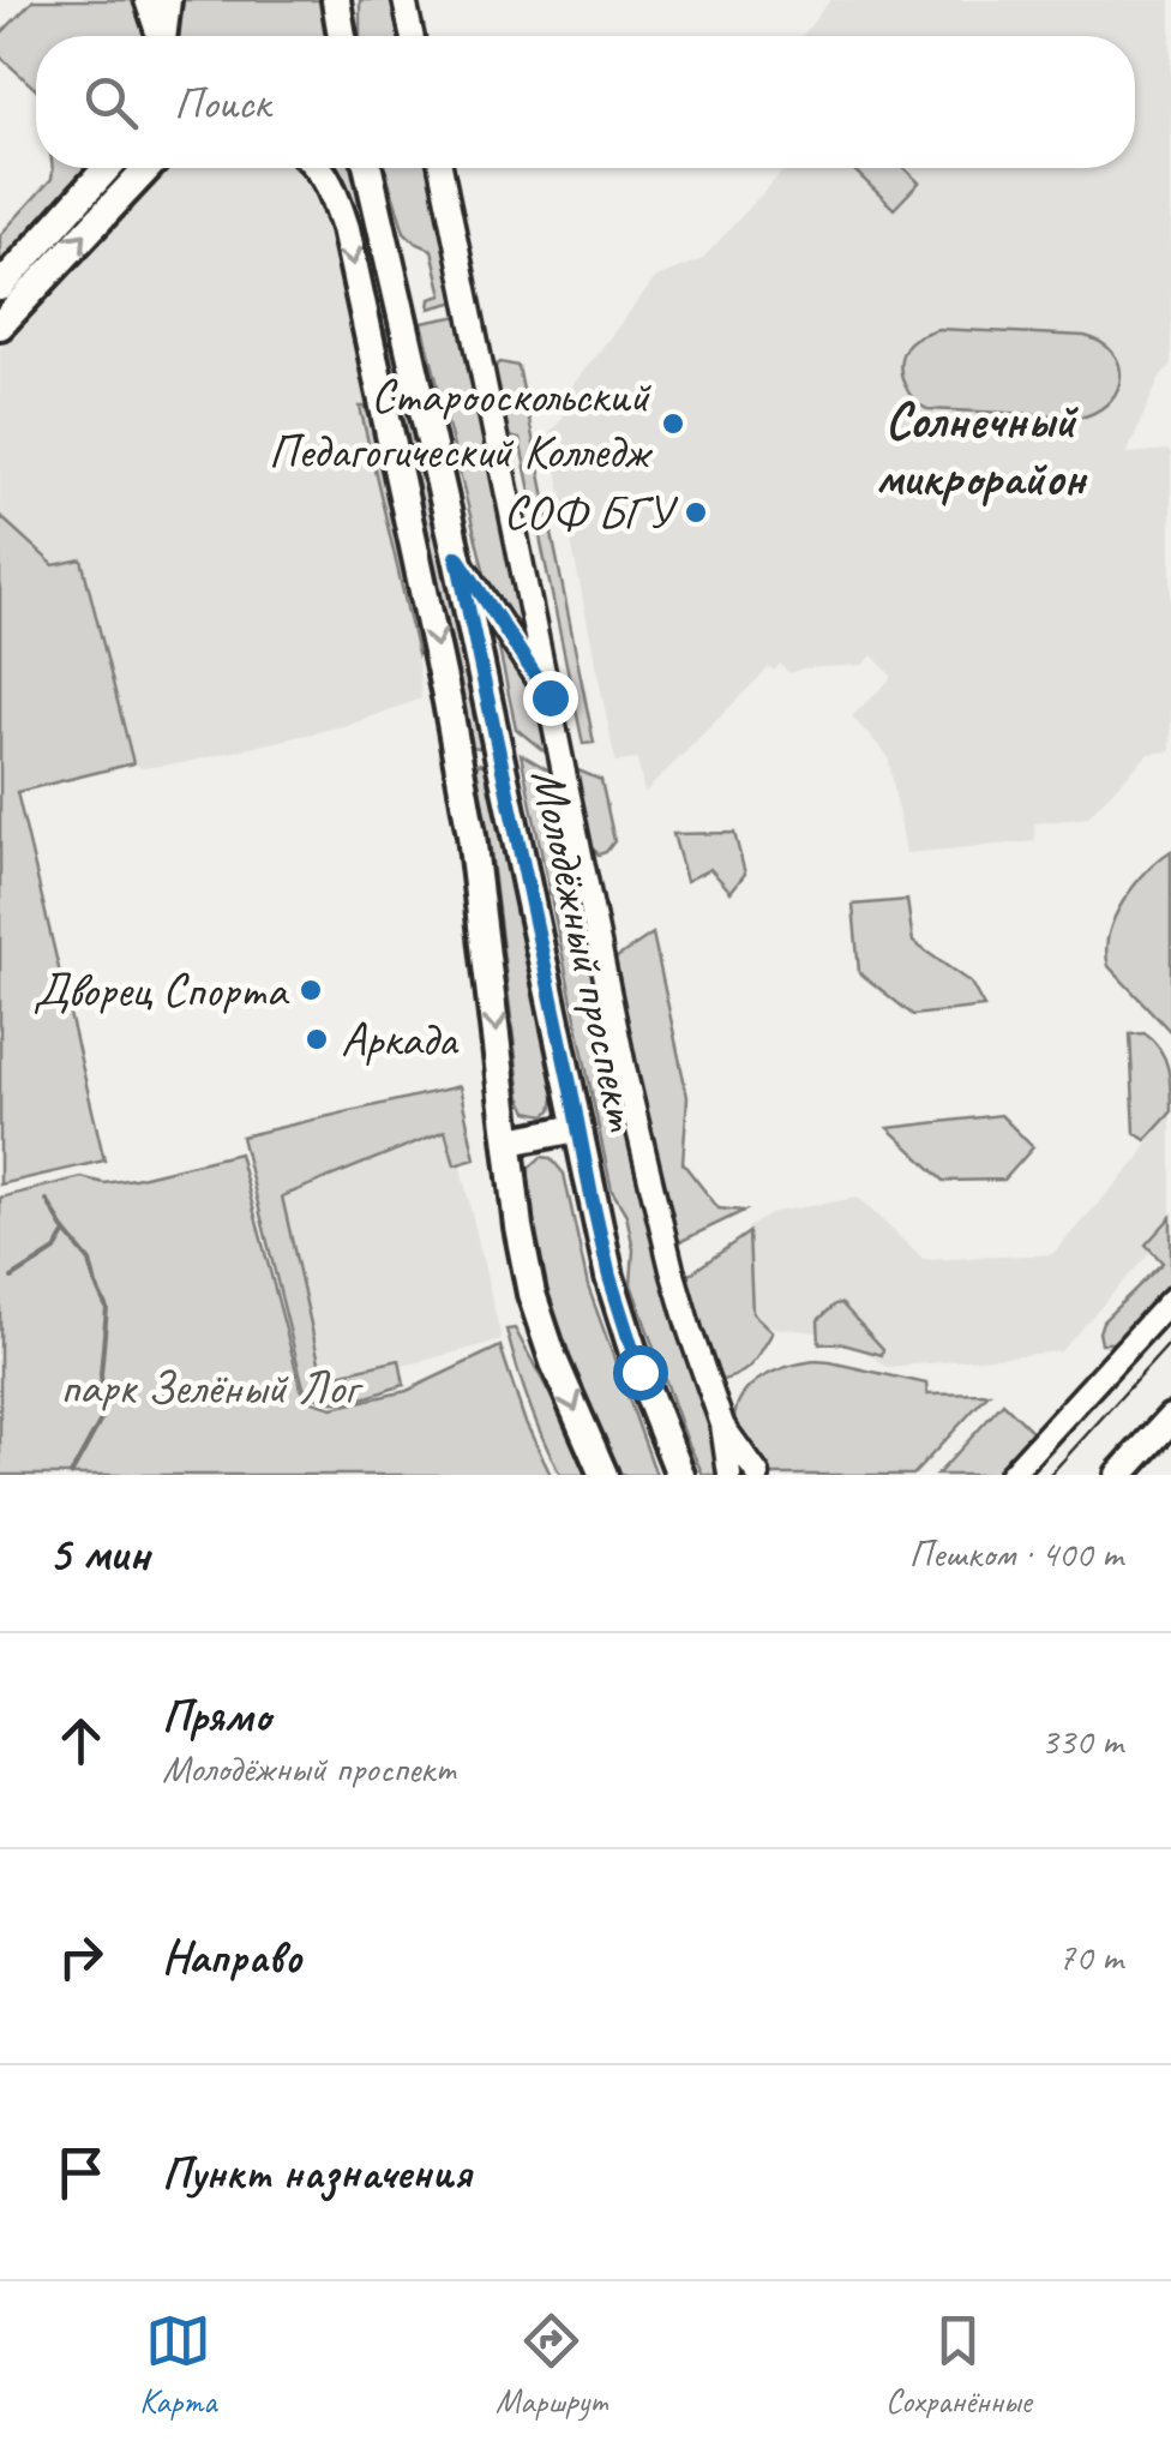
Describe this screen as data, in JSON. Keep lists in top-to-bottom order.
{
  "streets": {
    "main road": ["Молодёжный проспект"]
  },
  "districts": ["Солнечный микрорайон"],
  "parks": ["парк Зелёный Лог"],
  "places": [
    "Старооскольский Педагогический Колледж",
    "СОФ БГУ",
    "Дворец Спорта",
    "Аркада"
  ],
  "page": {
    "search": "Поиск",
    "heading": ["5 мин", "Пешком · 400 m"],
    "list": [
      ["Прямо", "Молодёжный проспект", "330 m"],
      ["Направо", "70 m"],
      "Пункт назначения"
    ],
    "nav": ["Карта", "Маршрут", "Сохранённые"]
  }
}
